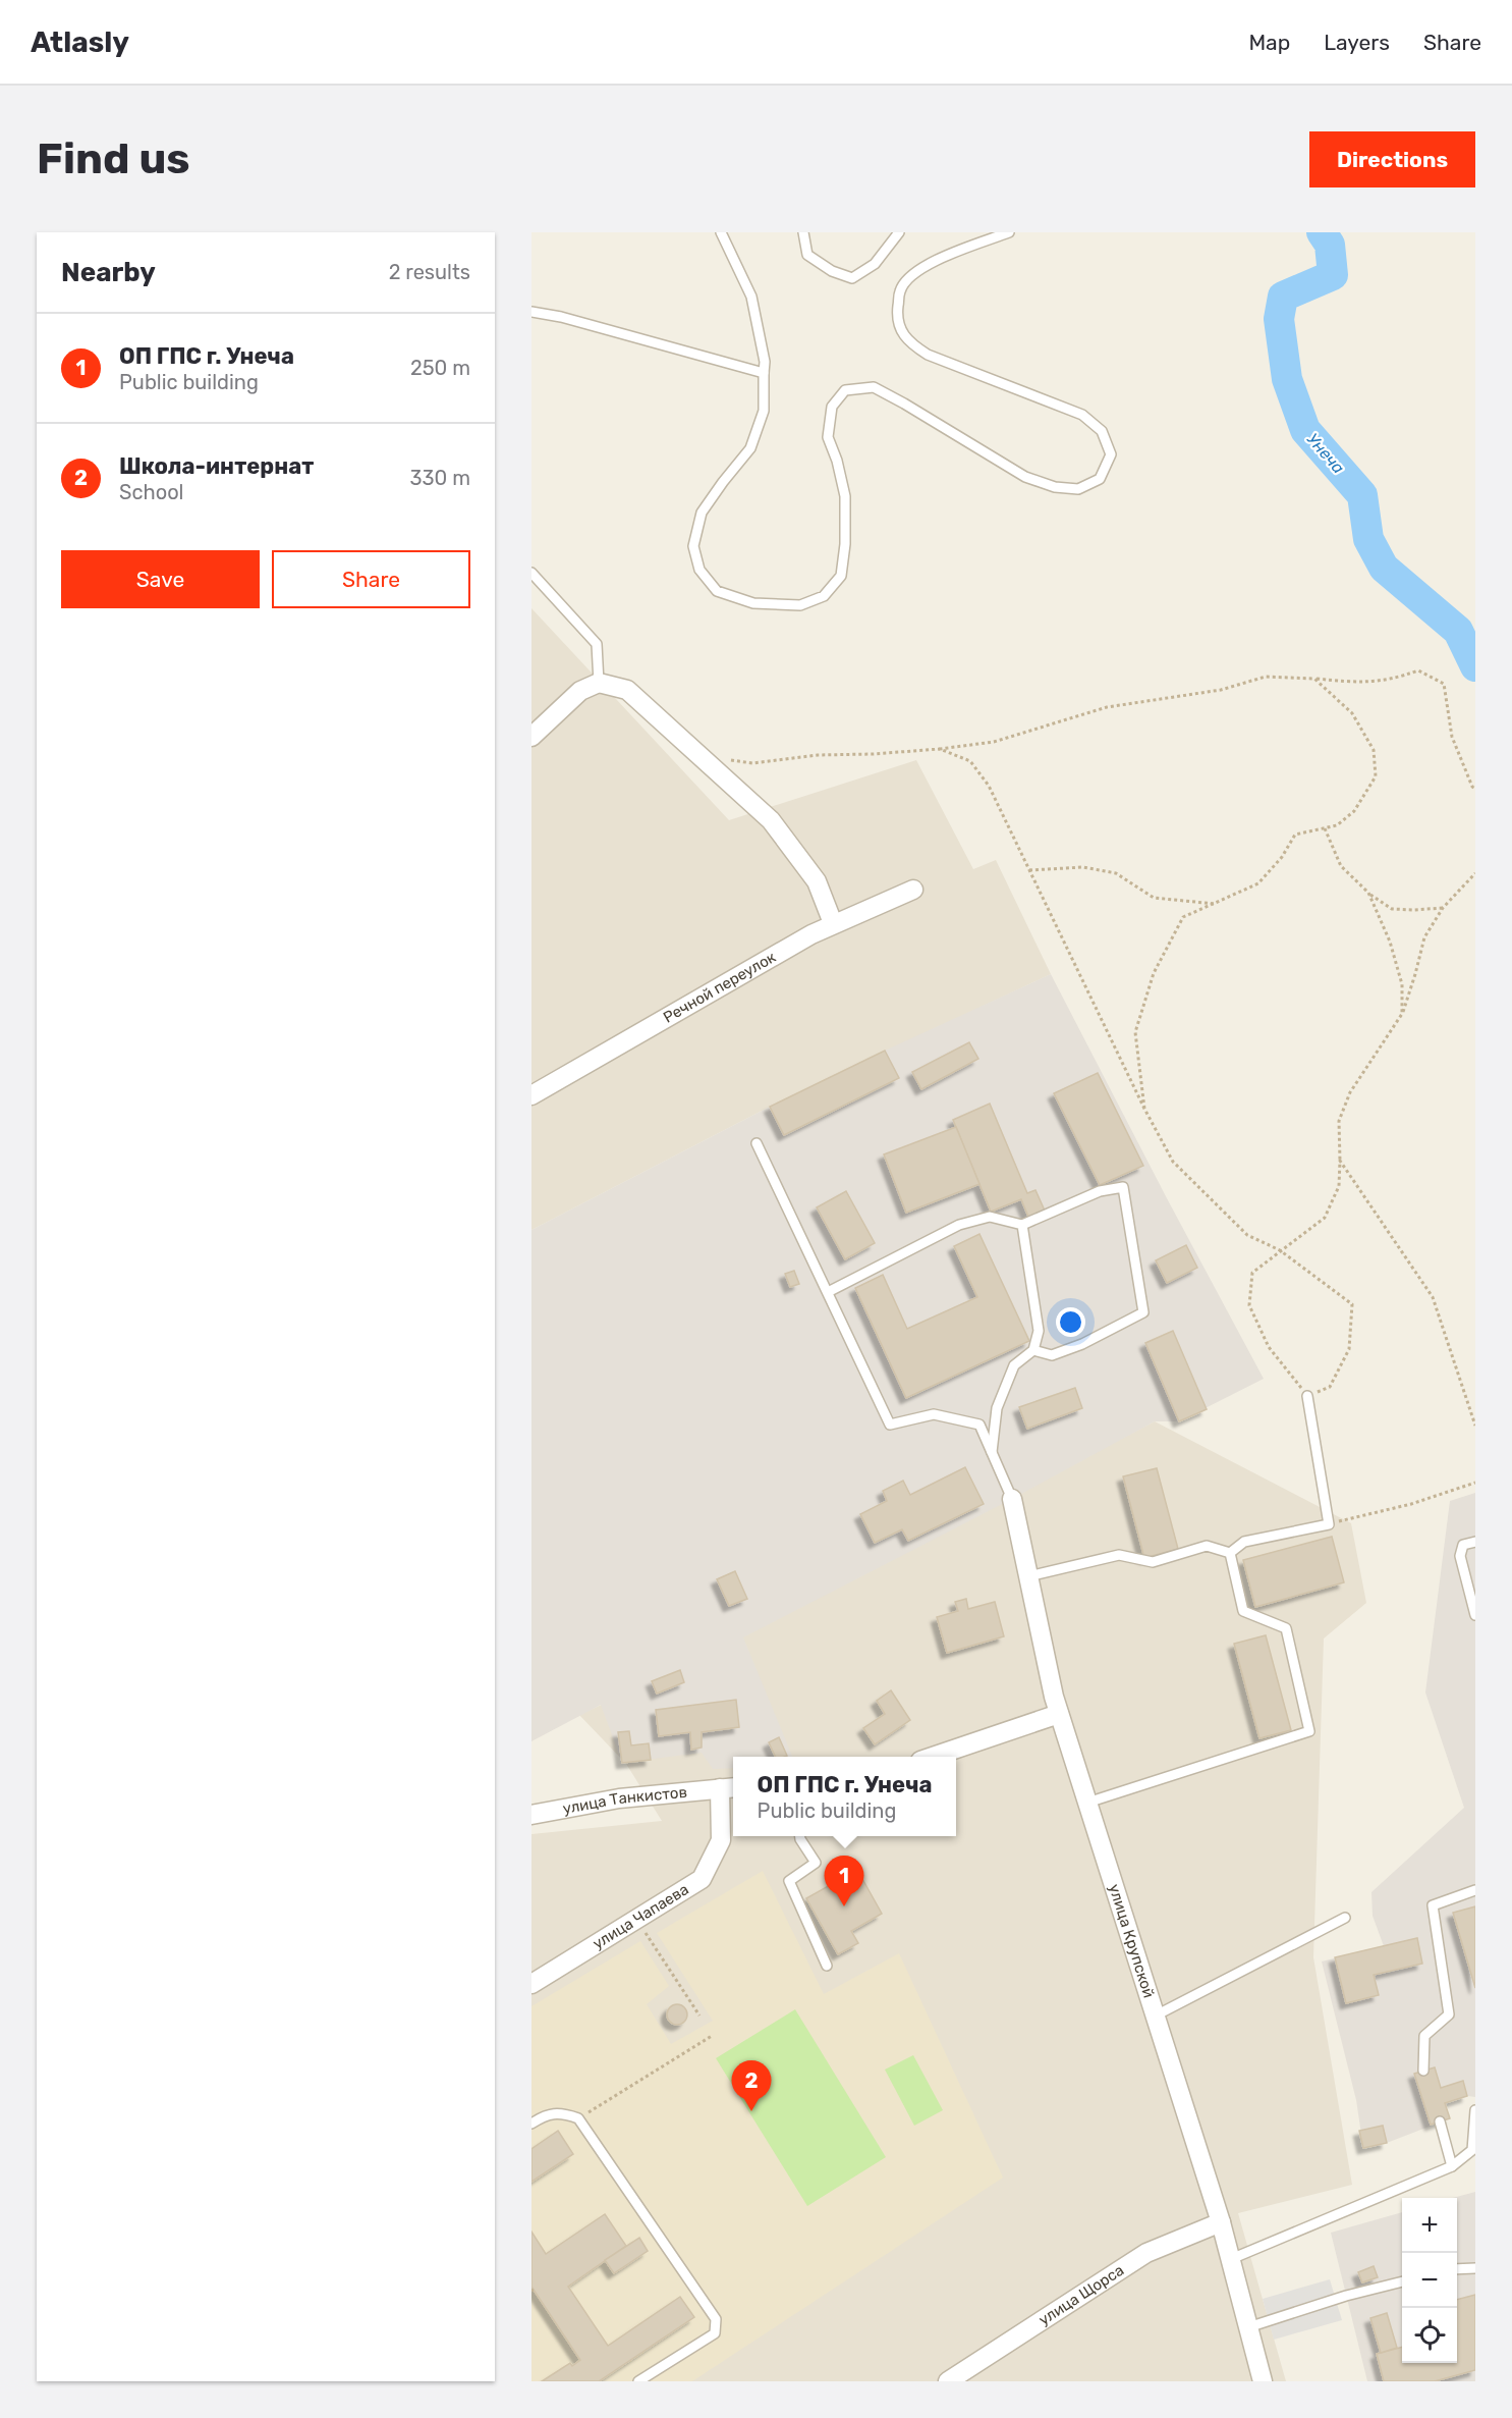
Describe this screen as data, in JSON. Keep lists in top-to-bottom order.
{
  "streets": {
    "street": [
      "Речной переулок",
      "улица Танкистов",
      "улица Чапаева",
      "улица Крупской",
      "улица Щорса"
    ]
  },
  "crossings": [
    ["улица Танкистов", "улица Чапаева"],
    ["улица Крупской", "улица Щорса"]
  ],
  "water": ["Унеча"],
  "page": {
    "header": "Atlasly",
    "nav": ["Map", "Layers", "Share"],
    "buttons": [
      "Directions",
      ["Save", "Share"]
    ],
    "title": "Find us",
    "heading": ["Nearby", "2 results"],
    "list": [
      {
        "mark": "1",
        "name": "ОП ГПС г. Унеча",
        "note": "Public building",
        "value": "250 m"
      },
      {
        "mark": "2",
        "name": "Школа-интернат",
        "note": "School",
        "value": "330 m"
      }
    ],
    "popup": ["ОП ГПС г. Унеча", "Public building"],
    "pins": ["1", "2"],
    "map_buttons": ["+", "−"]
  }
}
